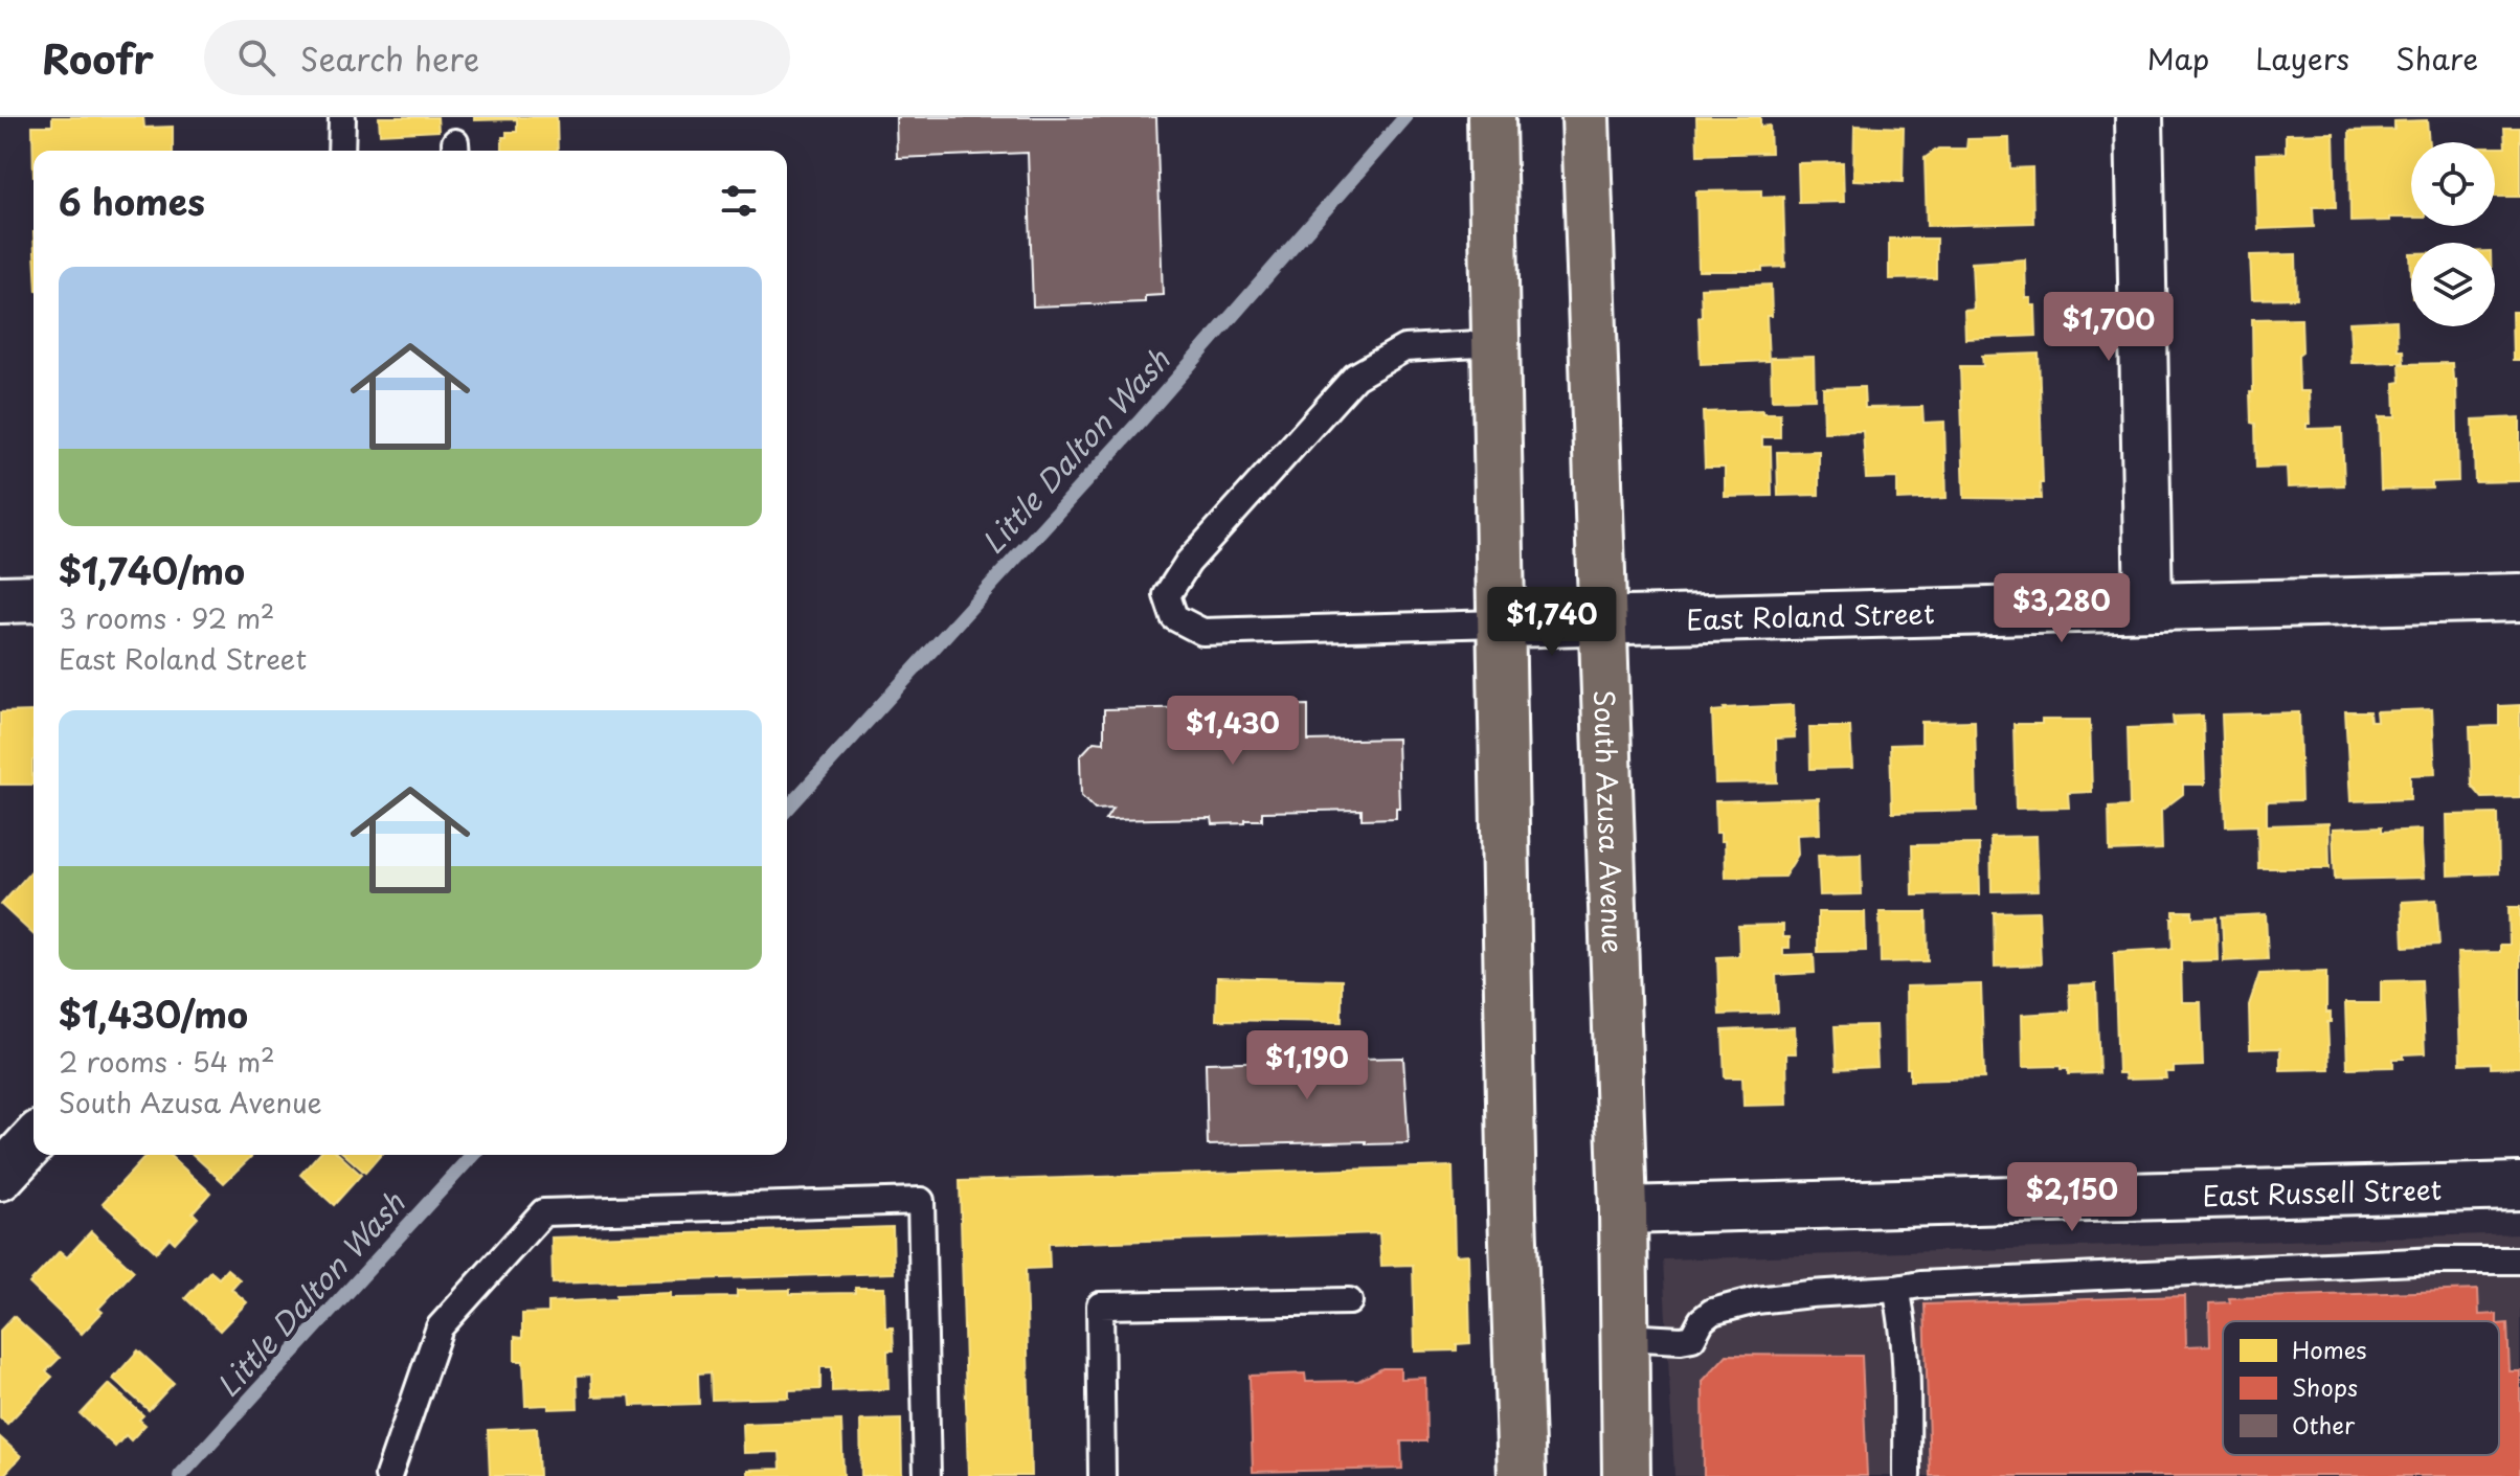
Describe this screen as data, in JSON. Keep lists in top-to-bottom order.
{
  "streets": {
    "main road": ["South Azusa Avenue"],
    "street": ["East Roland Street", "East Russell Street"]
  },
  "crossings": [
    ["East Roland Street", "South Azusa Avenue"],
    ["South Azusa Avenue", "East Russell Street"]
  ],
  "water": ["Little Dalton Wash"],
  "legend": ["Homes", "Shops", "Other"],
  "page": {
    "header": "Roofr",
    "search": "Search here",
    "nav": ["Map", "Layers", "Share"],
    "heading": "6 homes",
    "list": [
      {
        "name": "$1,740/mo",
        "note": "3 rooms · 92 m² · East Roland Street"
      },
      {
        "name": "$1,430/mo",
        "note": "2 rooms · 54 m² · South Azusa Avenue"
      }
    ],
    "price": [
      "$1,700",
      "$3,280",
      "$1,740",
      "$1,430",
      "$1,190",
      "$2,150"
    ]
  }
}
